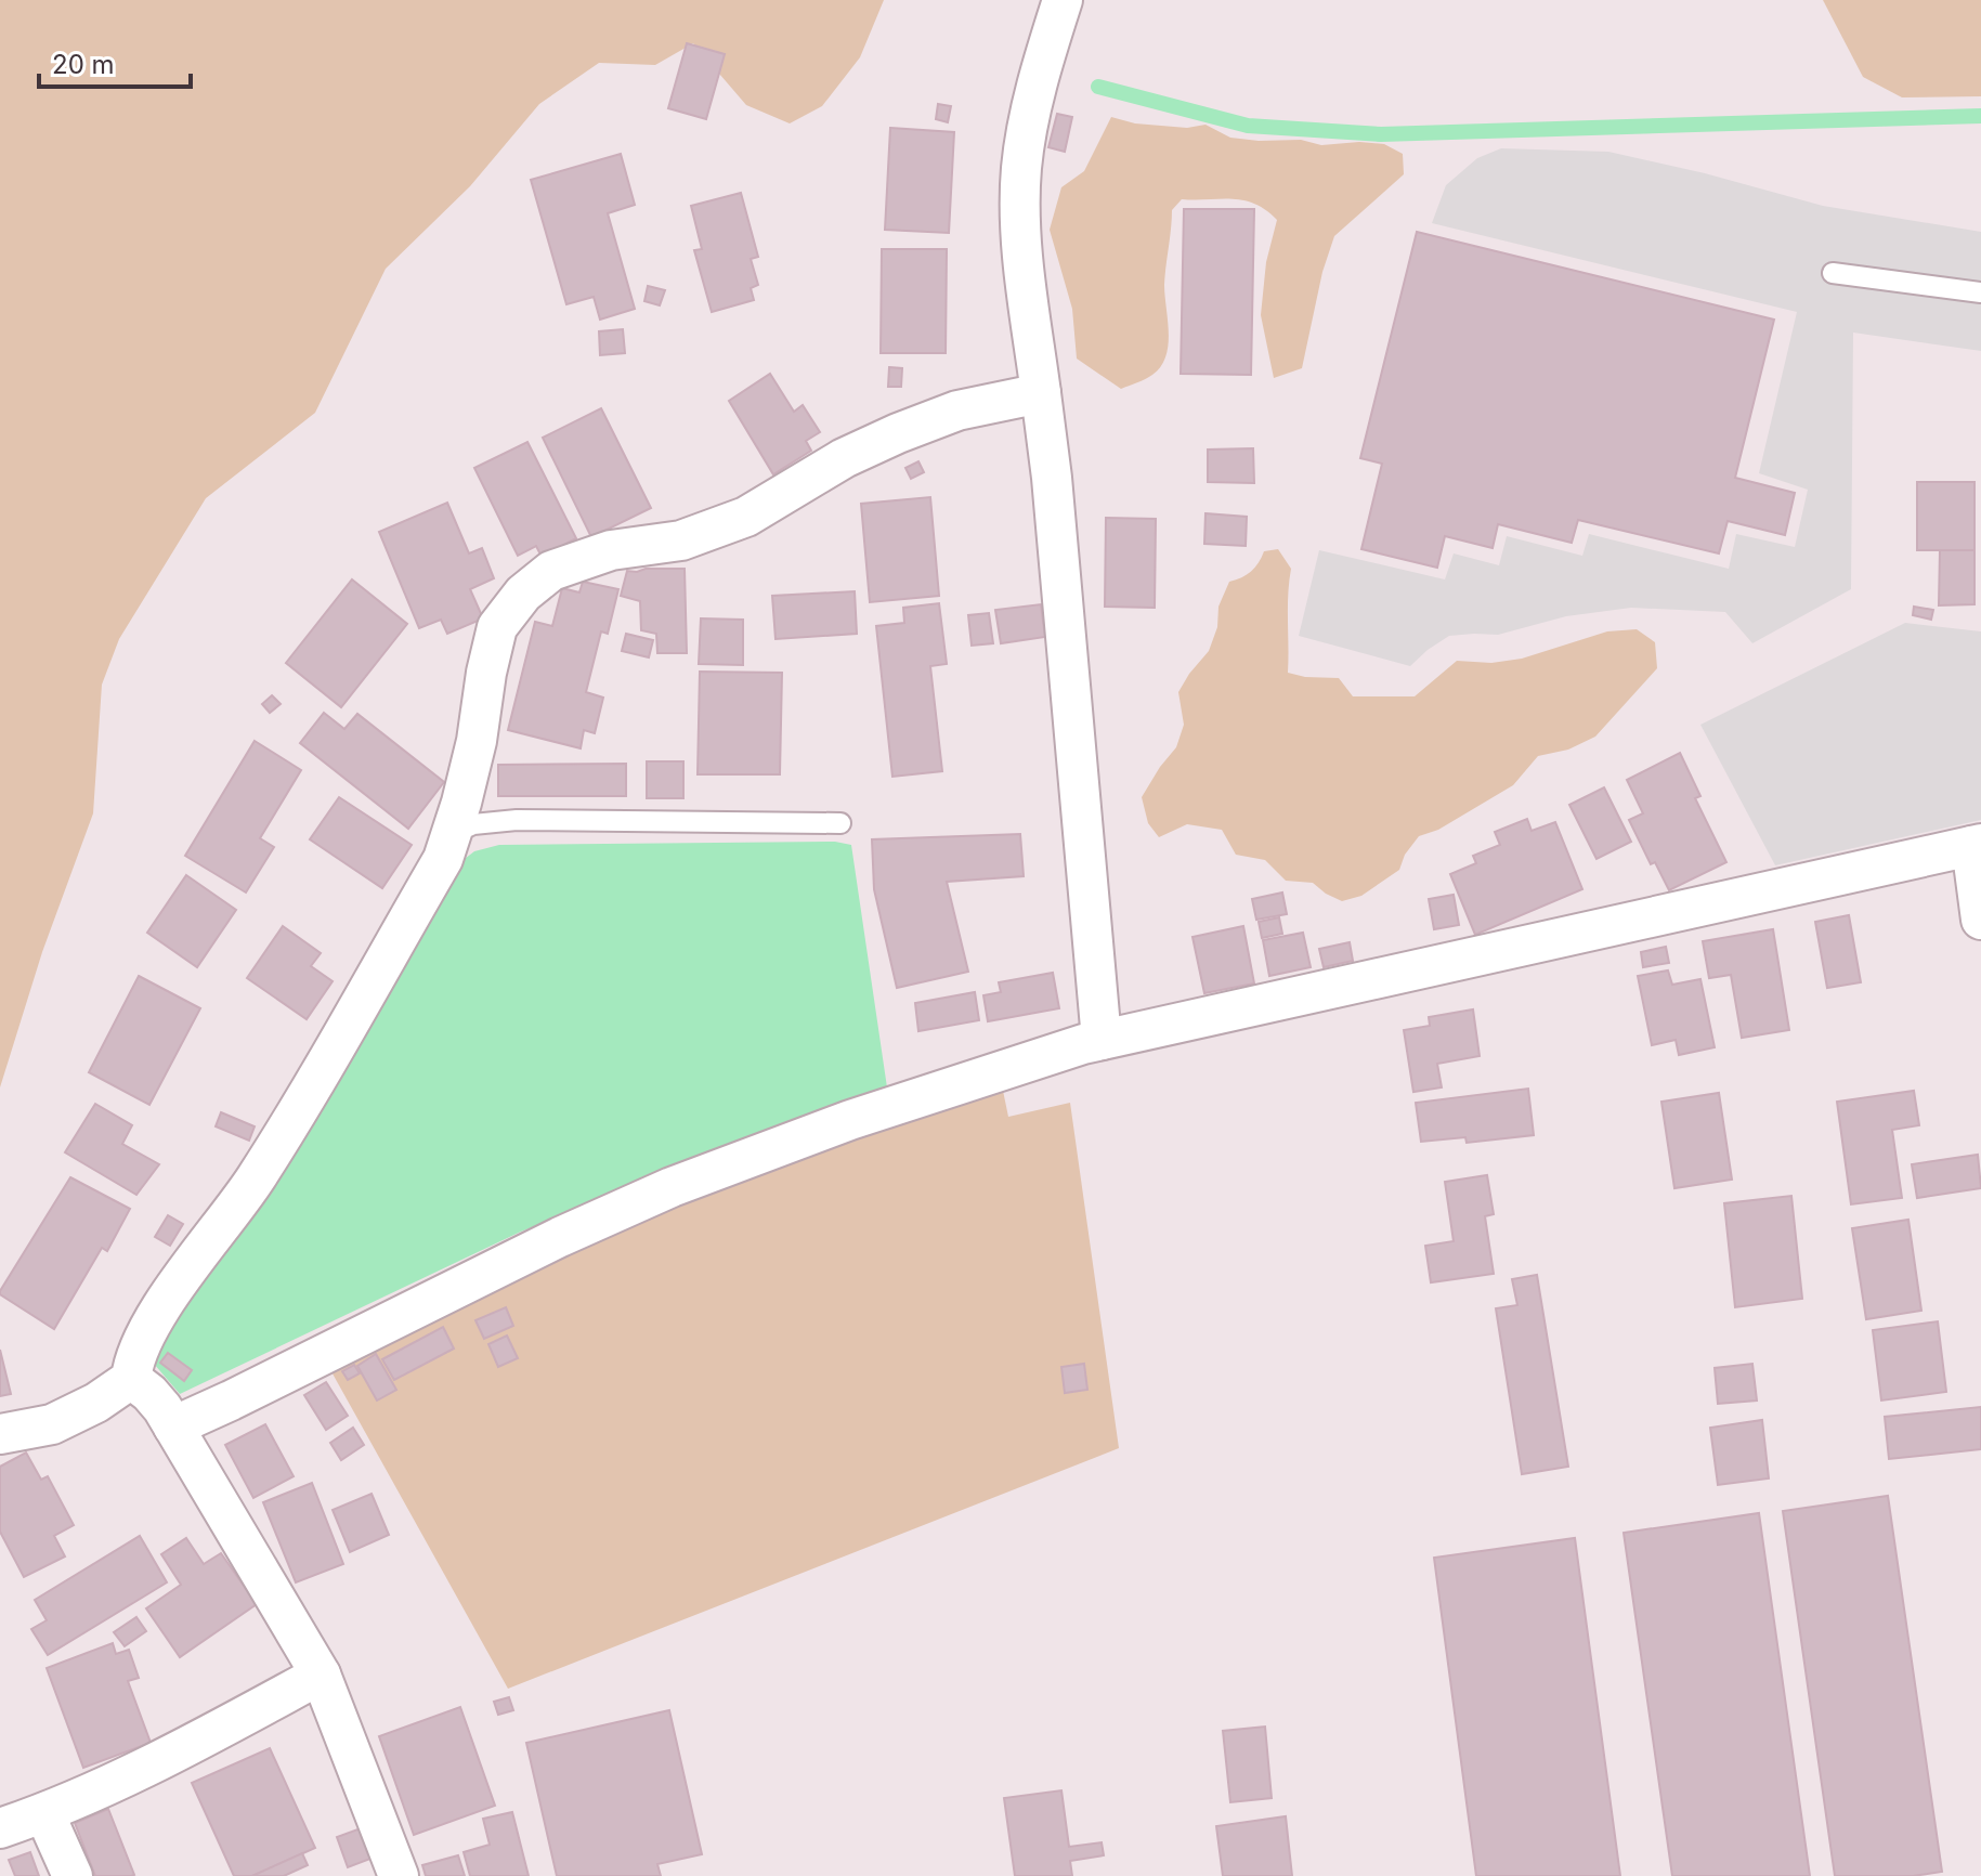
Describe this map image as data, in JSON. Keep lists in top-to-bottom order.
{
  "scale_bar": "20 m"
}
